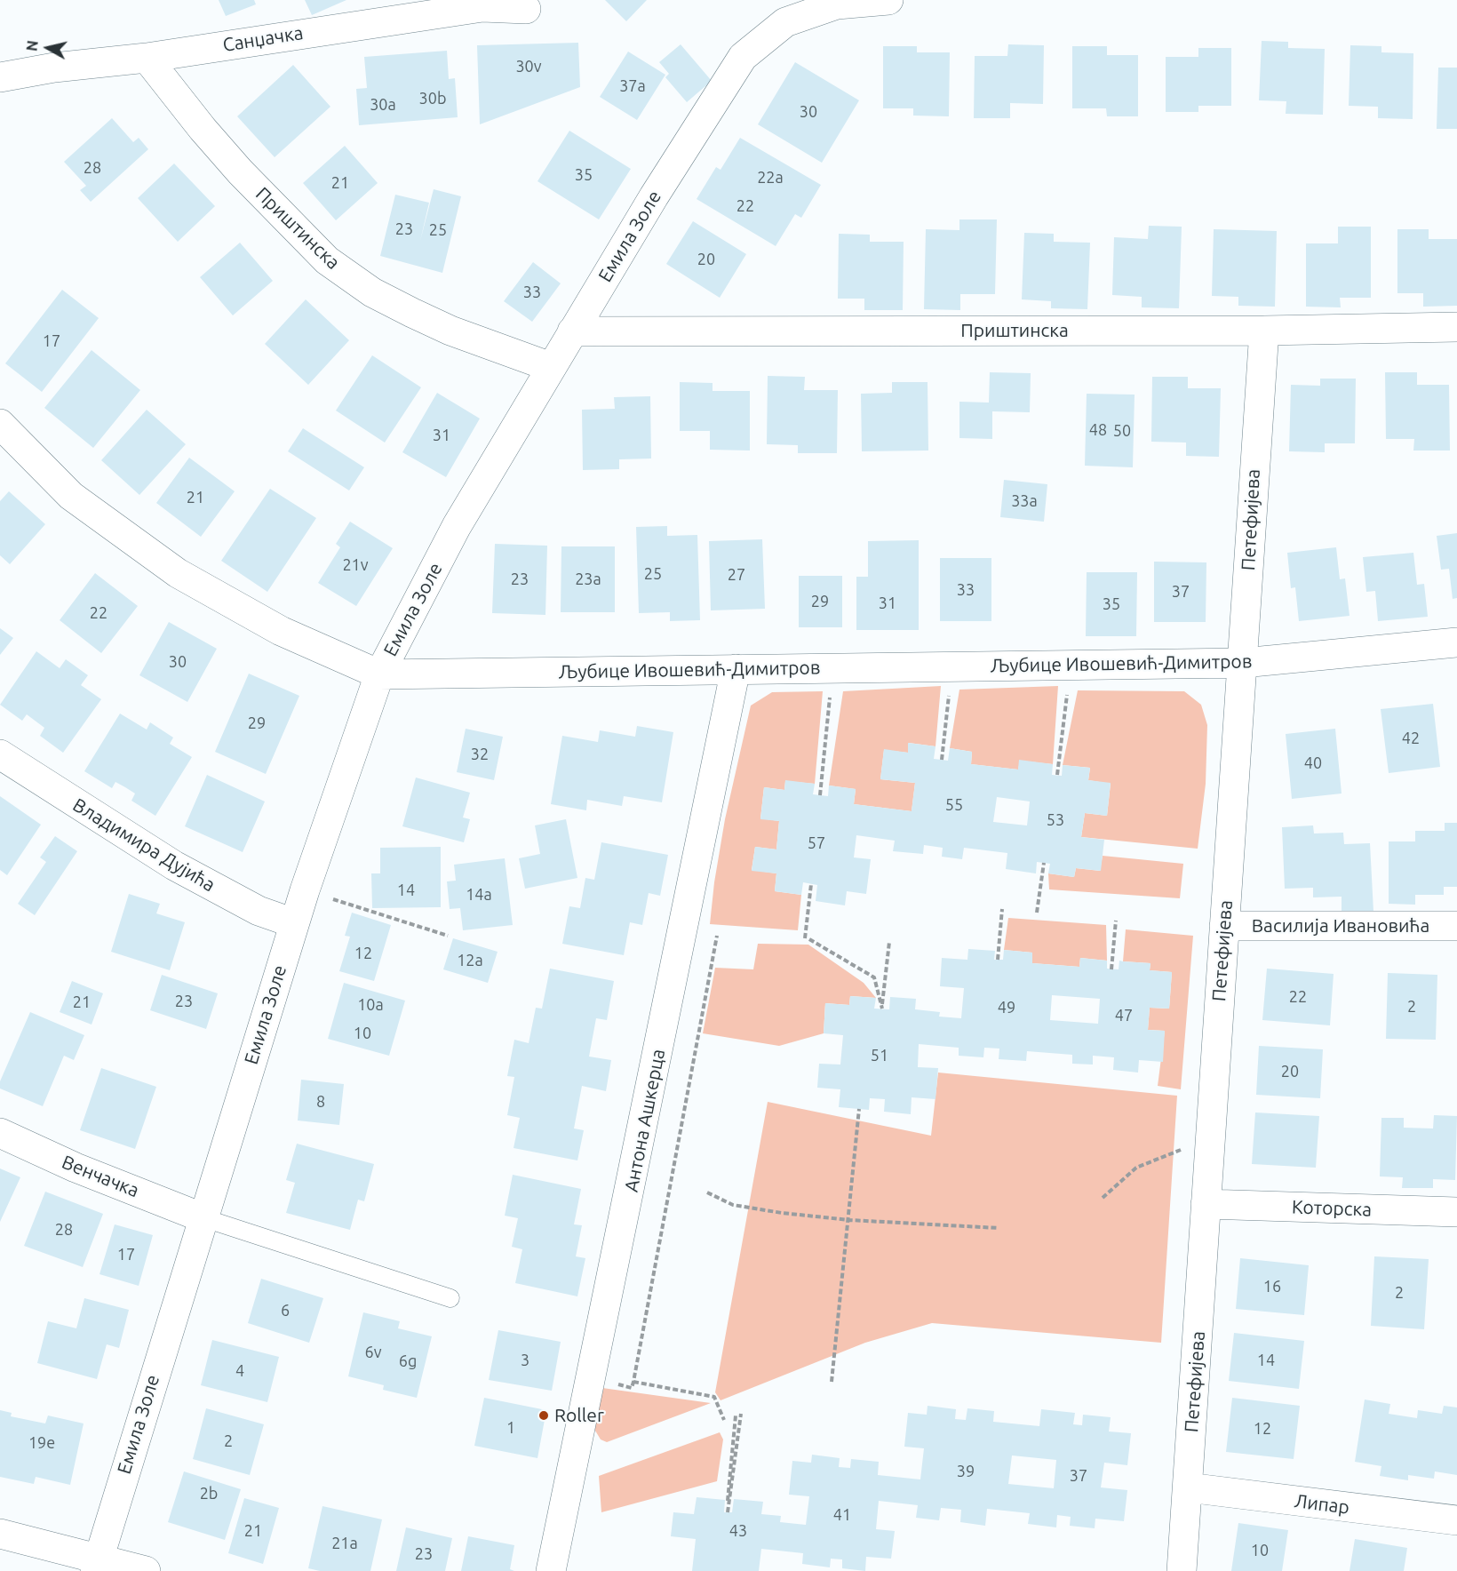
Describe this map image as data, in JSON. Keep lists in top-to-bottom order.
{
  "streets": {
    "street": [
      "Санџачка",
      "Приштинска",
      "Емила Золе",
      "Петефијева",
      "Љубице Ивошевић-Димитров",
      "Владимира Дујића",
      "Василија Ивановића",
      "Антона Ашкерца",
      "Венчачка",
      "Которска",
      "Липар"
    ]
  },
  "crossings": [
    ["Санџачка", "Приштинска"],
    ["Приштинска", "Емила Золе"],
    ["Приштинска", "Петефијева"],
    ["Емила Золе", "Љубице Ивошевић-Димитров"],
    ["Емила Золе", "Владимира Дујића"],
    ["Емила Золе", "Венчачка"],
    ["Петефијева", "Љубице Ивошевић-Димитров"],
    ["Петефијева", "Василија Ивановића"],
    ["Петефијева", "Которска"],
    ["Петефијева", "Липар"],
    ["Љубице Ивошевић-Димитров", "Антона Ашкерца"]
  ],
  "places": ["Roller"],
  "house_numbers": [
    "30v",
    "37a",
    "30b",
    "30a",
    "30",
    "28",
    "35",
    "22a",
    "21",
    "22",
    "23",
    "25",
    "20",
    "33",
    "17",
    "48",
    "50",
    "31",
    "21",
    "33a",
    "21v",
    "25",
    "27",
    "23",
    "23a",
    "33",
    "37",
    "29",
    "31",
    "35",
    "22",
    "30",
    "29",
    "42",
    "32",
    "40",
    "55",
    "53",
    "57",
    "14",
    "14a",
    "12",
    "12a",
    "22",
    "23",
    "21",
    "10a",
    "2",
    "49",
    "47",
    "10",
    "51",
    "20",
    "8",
    "28",
    "17",
    "16",
    "2",
    "6",
    "6v",
    "3",
    "14",
    "6g",
    "4",
    "1",
    "12",
    "2",
    "19e",
    "39",
    "37",
    "2b",
    "41",
    "21",
    "43",
    "21a",
    "10",
    "23"
  ],
  "north": "left"
}
